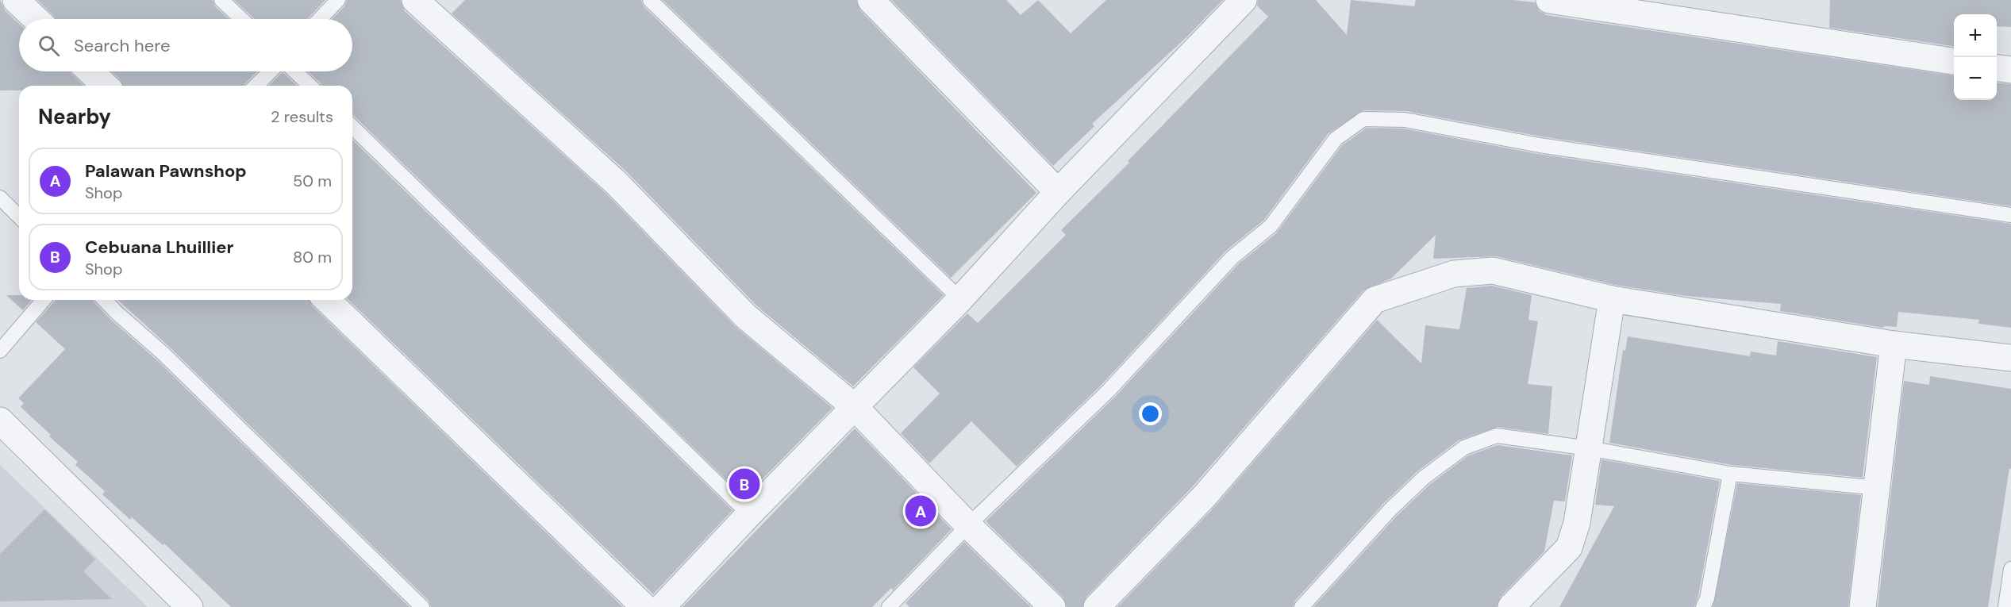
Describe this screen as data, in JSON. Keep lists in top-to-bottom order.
{
  "page": {
    "map_buttons": ["+", "−"],
    "search": "Search here",
    "heading": ["Nearby", "2 results"],
    "list": [
      {
        "mark": "A",
        "name": "Palawan Pawnshop",
        "note": "Shop",
        "value": "50 m"
      },
      {
        "mark": "B",
        "name": "Cebuana Lhuillier",
        "note": "Shop",
        "value": "80 m"
      }
    ],
    "pins": ["B", "A"]
  }
}
